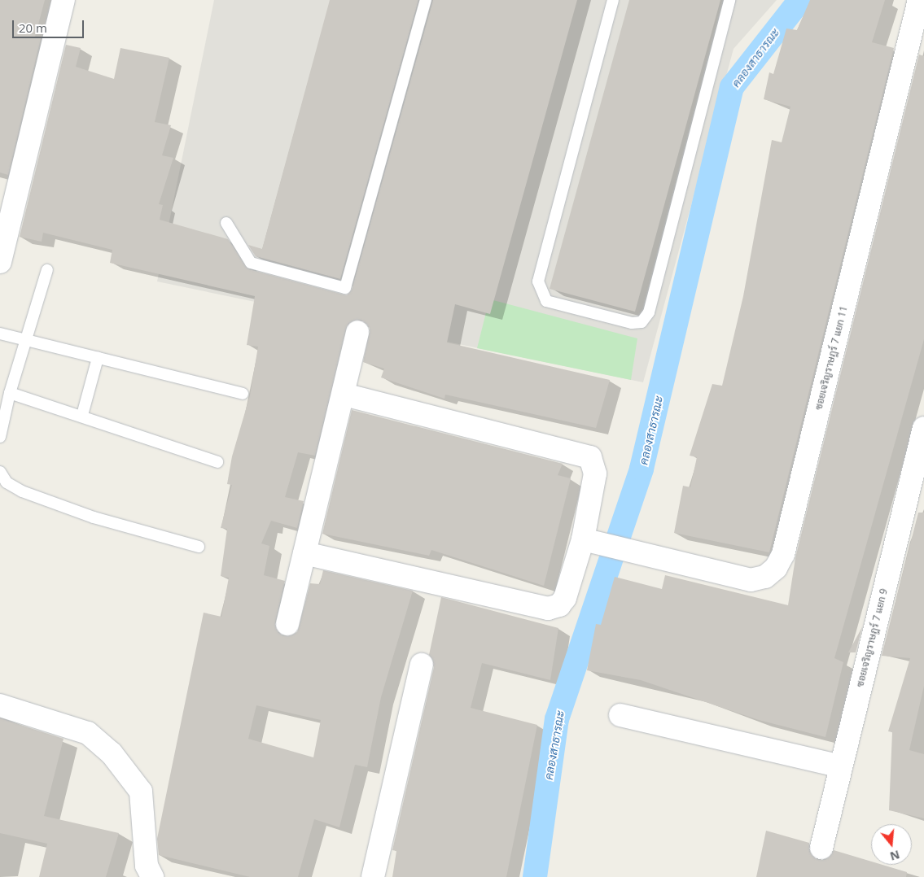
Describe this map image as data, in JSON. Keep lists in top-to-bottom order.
{
  "streets": {
    "street": ["ซอยเจริญราษฎร์ 7 แยก 11", "ซอยเจริญราษฎร์ 7 แยก 9"]
  },
  "water": ["คลองสาธารณะ"],
  "scale_bar": "20 m",
  "north": "bottom"
}
